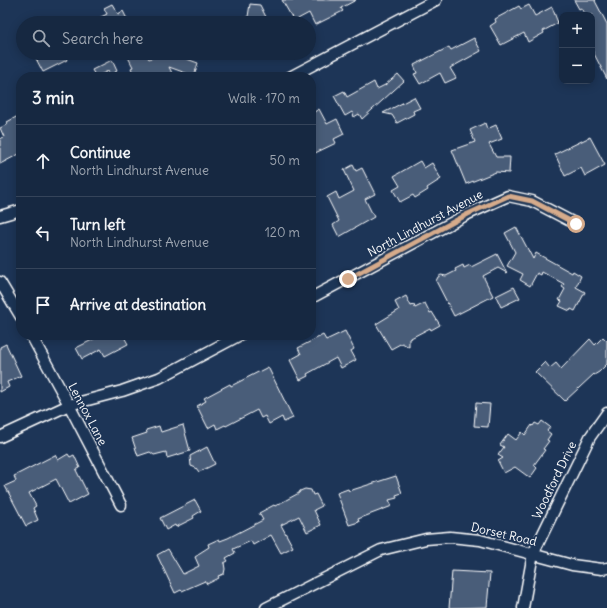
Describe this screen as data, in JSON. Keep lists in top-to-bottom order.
{
  "streets": {
    "street": [
      "North Lindhurst Avenue",
      "Lennox Lane",
      "Woodford Drive",
      "Dorset Road"
    ]
  },
  "crossings": [
    ["Woodford Drive", "Dorset Road"]
  ],
  "page": {
    "map_buttons": ["+", "−"],
    "search": "Search here",
    "heading": ["3 min", "Walk · 170 m"],
    "list": [
      ["Continue", "North Lindhurst Avenue", "50 m"],
      ["Turn left", "North Lindhurst Avenue", "120 m"],
      "Arrive at destination"
    ]
  }
}
